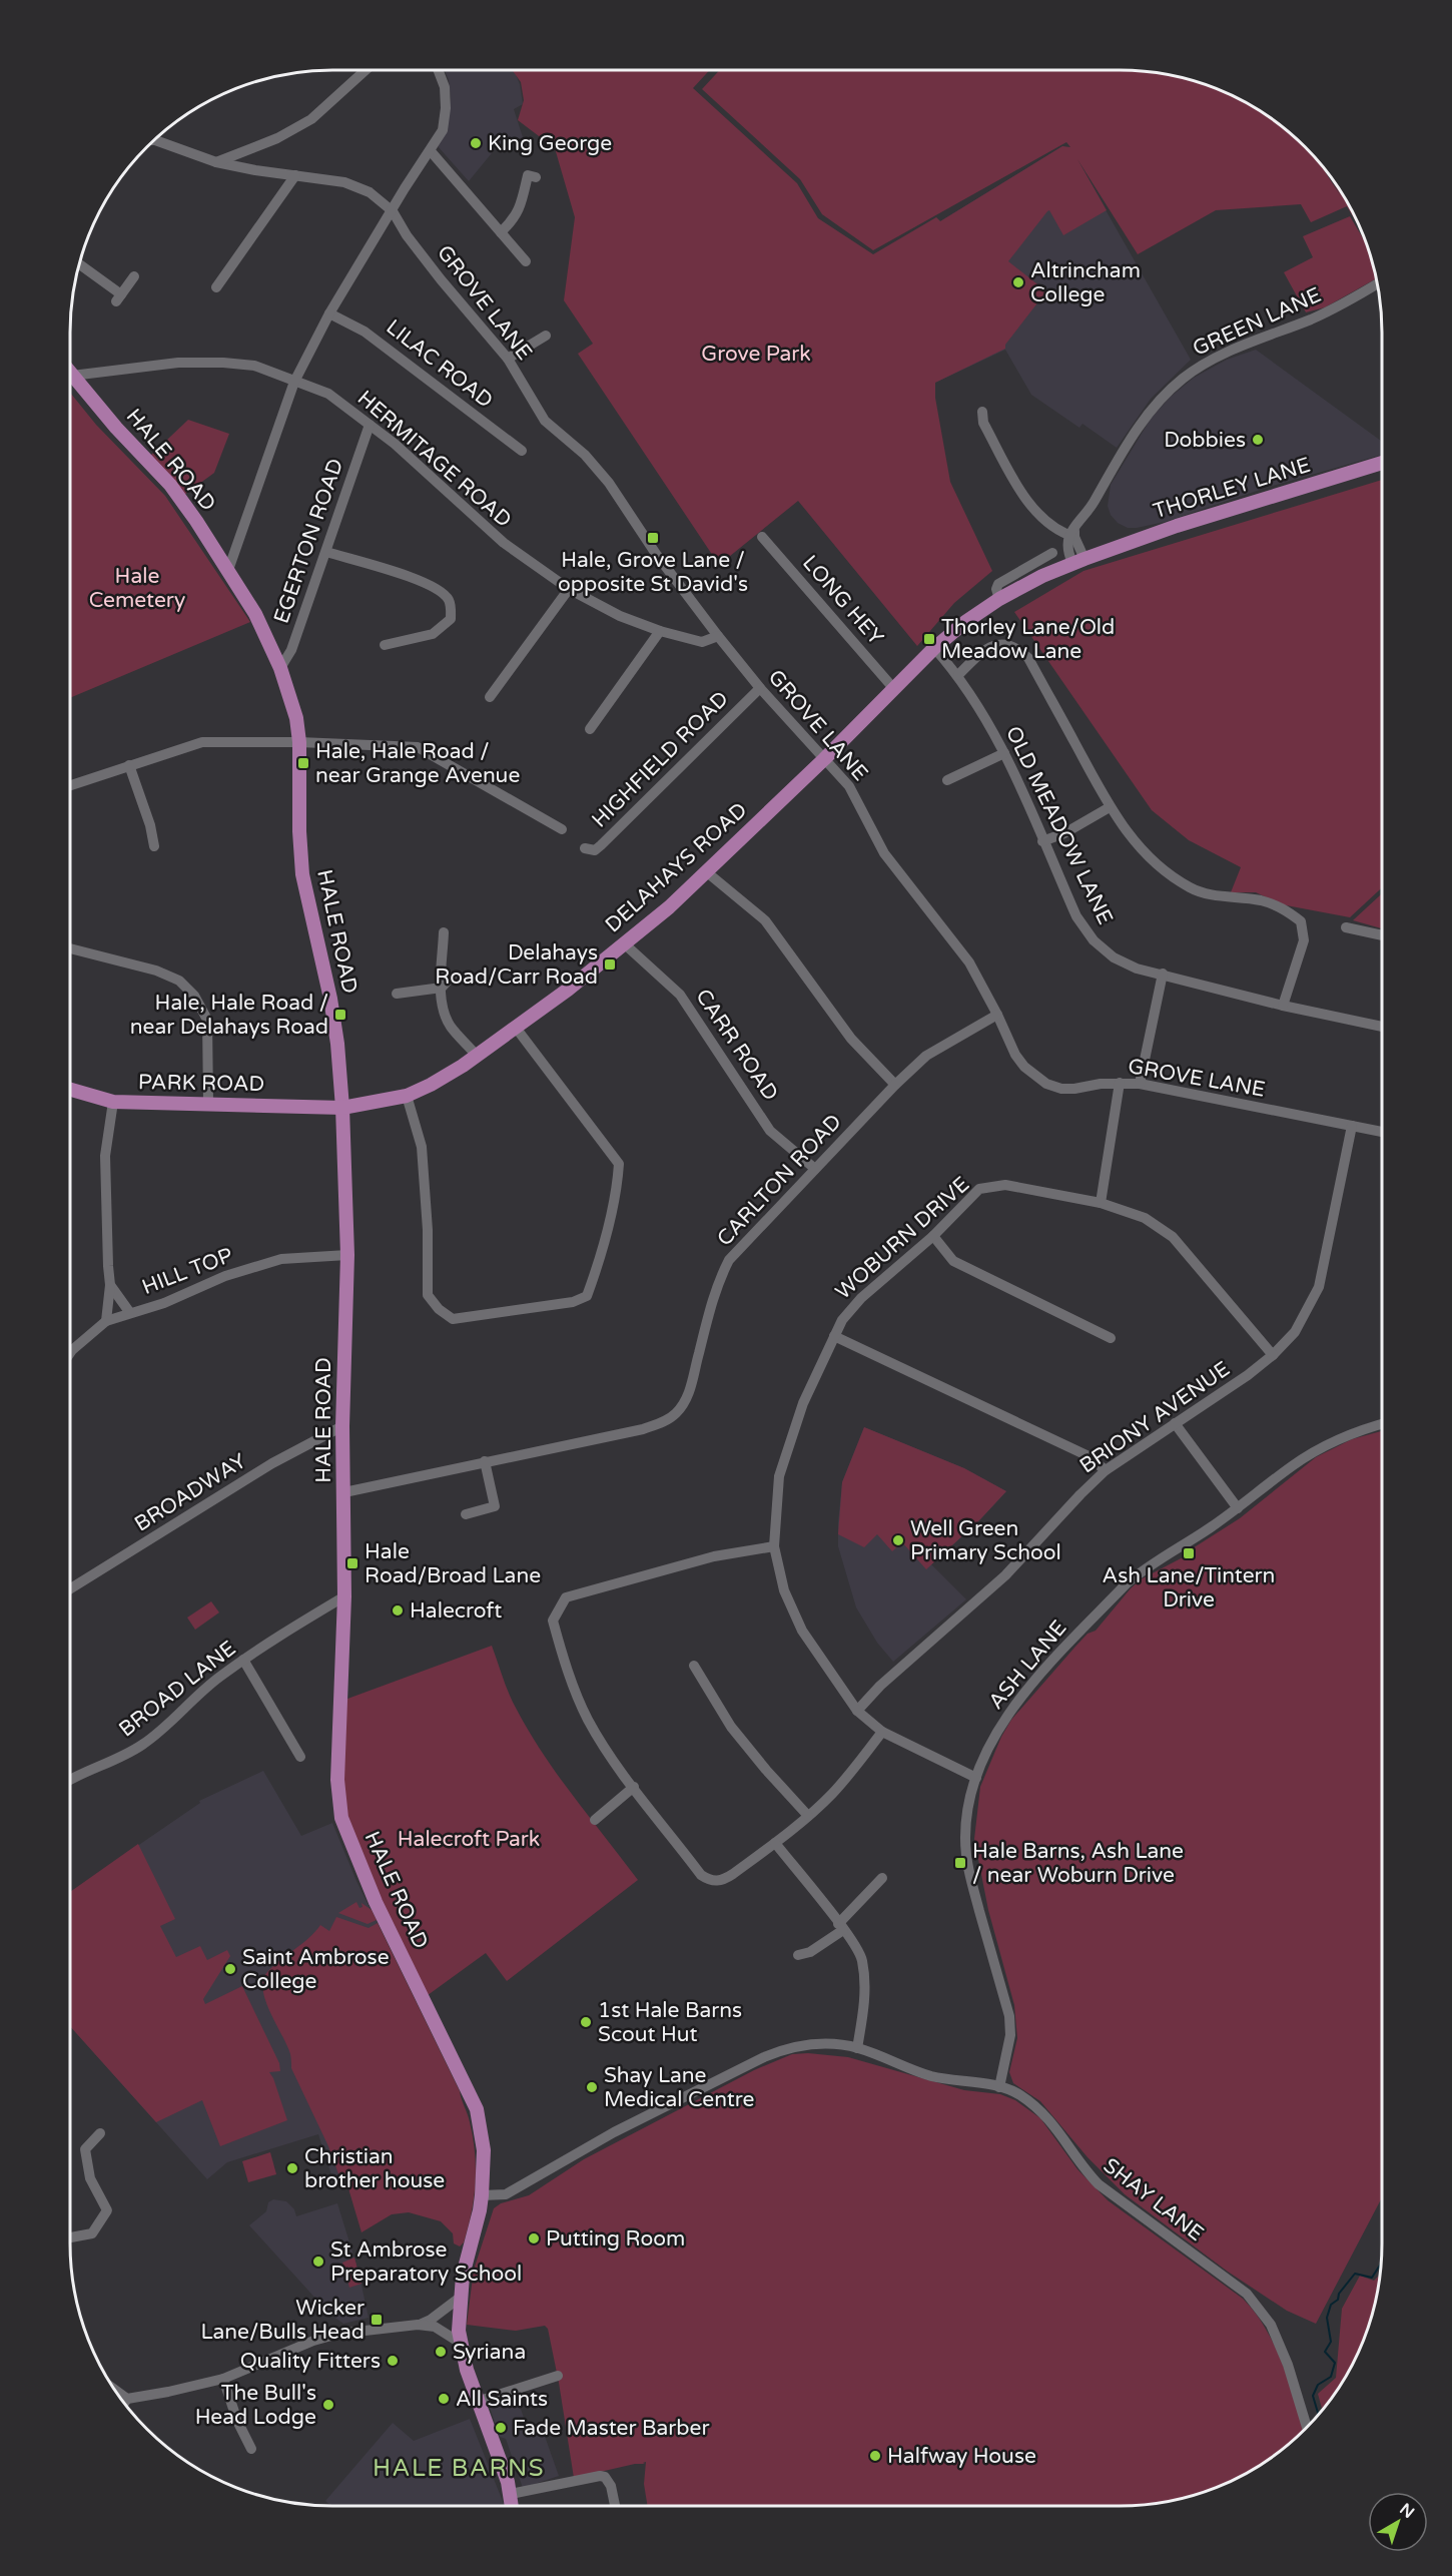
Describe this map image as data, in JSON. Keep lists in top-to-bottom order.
{
  "streets": {
    "main road": [
      "HALE ROAD",
      "THORLEY LANE",
      "DELAHAYS ROAD",
      "PARK ROAD"
    ],
    "street": [
      "GROVE LANE",
      "GREEN LANE",
      "LILAC ROAD",
      "HERMITAGE ROAD",
      "EGERTON ROAD",
      "LONG HEY",
      "HIGHFIELD ROAD",
      "OLD MEADOW LANE",
      "CARR ROAD",
      "CARLTON ROAD",
      "WOBURN DRIVE",
      "HILL TOP",
      "BRIONY AVENUE",
      "BROADWAY",
      "ASH LANE",
      "BROAD LANE",
      "SHAY LANE"
    ]
  },
  "crossings": [
    ["GROVE LANE", "HERMITAGE ROAD"],
    ["GROVE LANE", "HIGHFIELD ROAD"],
    ["GROVE LANE", "DELAHAYS ROAD"],
    ["GROVE LANE", "CARLTON ROAD"],
    ["GROVE LANE", "BRIONY AVENUE"],
    ["HERMITAGE ROAD", "HALE ROAD"],
    ["HERMITAGE ROAD", "EGERTON ROAD"],
    ["HALE ROAD", "EGERTON ROAD"],
    ["HALE ROAD", "DELAHAYS ROAD"],
    ["HALE ROAD", "PARK ROAD"],
    ["HALE ROAD", "CARLTON ROAD"],
    ["HALE ROAD", "HILL TOP"],
    ["HALE ROAD", "BROADWAY"],
    ["HALE ROAD", "BROAD LANE"],
    ["HALE ROAD", "SHAY LANE"],
    ["THORLEY LANE", "DELAHAYS ROAD"],
    ["LONG HEY", "DELAHAYS ROAD"],
    ["OLD MEADOW LANE", "DELAHAYS ROAD"],
    ["DELAHAYS ROAD", "CARR ROAD"],
    ["DELAHAYS ROAD", "PARK ROAD"],
    ["CARR ROAD", "CARLTON ROAD"],
    ["WOBURN DRIVE", "BRIONY AVENUE"],
    ["WOBURN DRIVE", "ASH LANE"],
    ["ASH LANE", "SHAY LANE"]
  ],
  "districts": ["HALE BARNS"],
  "parks": ["Grove Park", "Hale Cemetery", "Halecroft Park"],
  "places": {
    "other": [
      "King George",
      "Altrincham College",
      "Dobbies",
      "Well Green Primary School",
      "Halecroft",
      "Saint Ambrose College",
      "1st Hale Barns Scout Hut",
      "Shay Lane Medical Centre",
      "Christian brother house",
      "Putting Room",
      "St Ambrose Preparatory School",
      "Syriana",
      "Quality Fitters",
      "All Saints",
      "The Bull's Head Lodge",
      "Fade Master Barber",
      "Halfway House"
    ],
    "transit": [
      "Hale, Grove Lane / opposite St David's",
      "Thorley Lane/Old Meadow Lane",
      "Hale, Hale Road / near Grange Avenue",
      "Delahays Road/Carr Road",
      "Hale, Hale Road / near Delahays Road",
      "Ash Lane/Tintern Drive",
      "Hale Road/Broad Lane",
      "Hale Barns, Ash Lane / near Woburn Drive",
      "Wicker Lane/Bulls Head"
    ]
  },
  "north": "top right"
}
